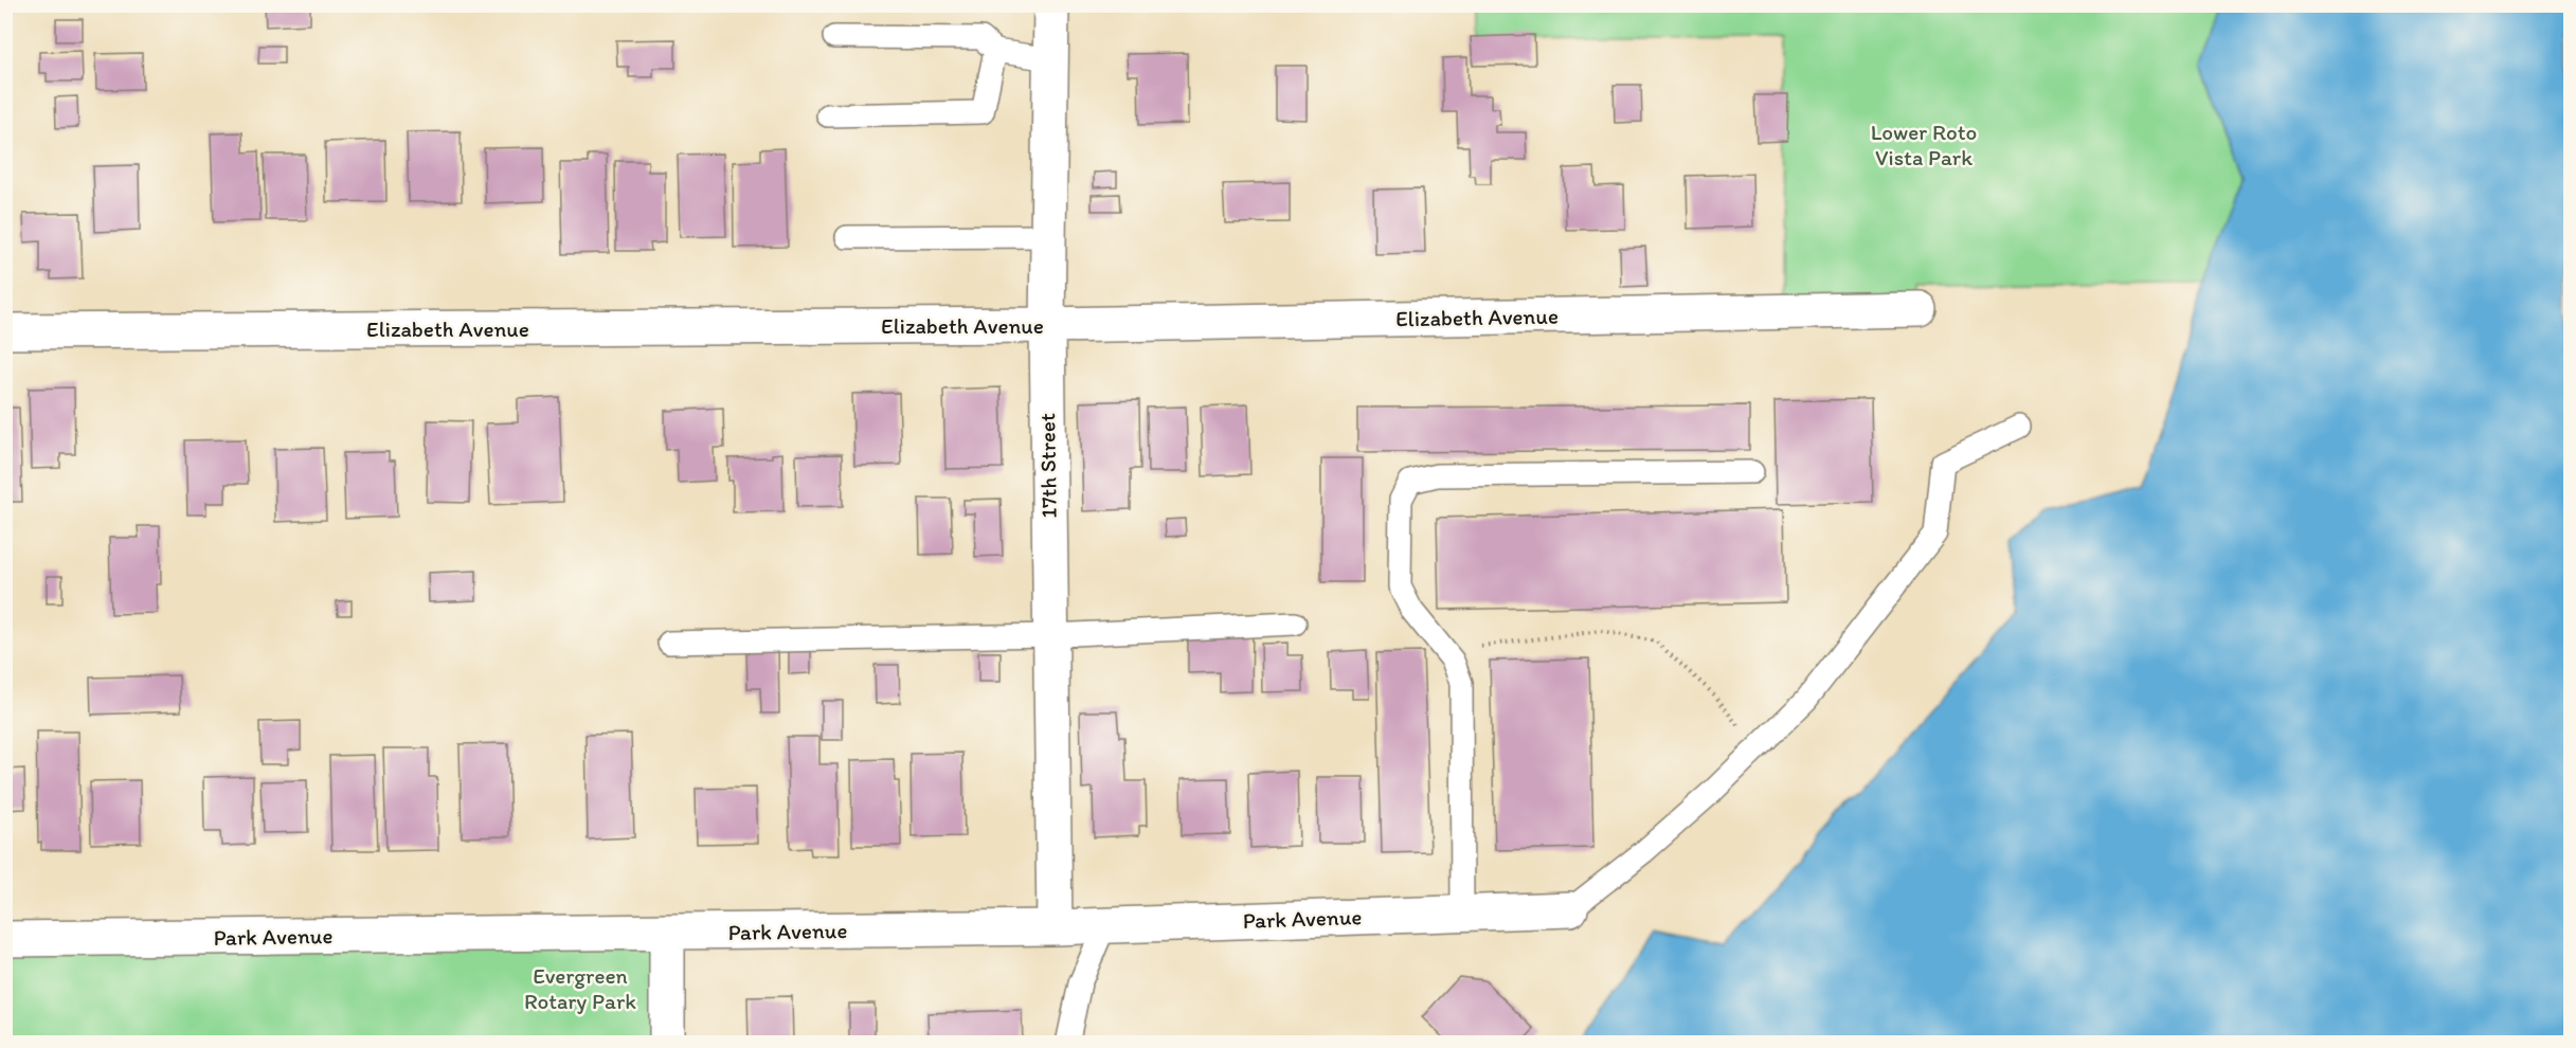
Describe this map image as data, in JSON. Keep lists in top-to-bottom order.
{
  "streets": {
    "street": ["Elizabeth Avenue", "17th Street", "Park Avenue"]
  },
  "crossings": [
    ["Elizabeth Avenue", "17th Street"],
    ["17th Street", "Park Avenue"]
  ],
  "parks": ["Lower Roto Vista Park", "Evergreen Rotary Park"]
}
